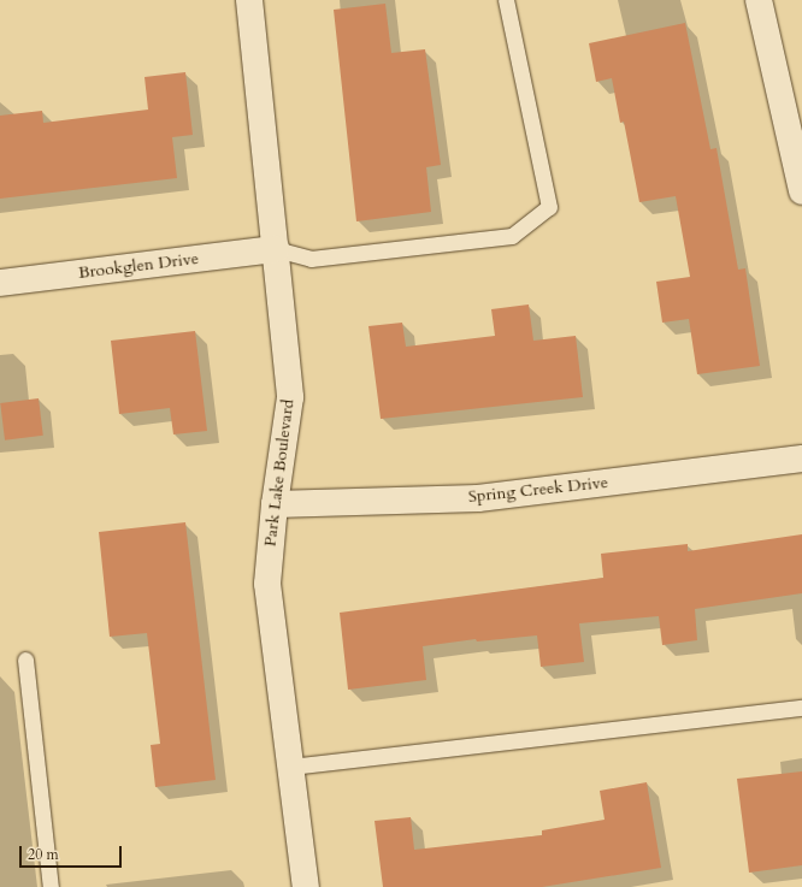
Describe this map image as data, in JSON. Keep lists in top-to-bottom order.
{
  "streets": {
    "street": ["Brookglen Drive", "Park Lake Boulevard", "Spring Creek Drive"]
  },
  "crossings": [
    ["Brookglen Drive", "Park Lake Boulevard"],
    ["Park Lake Boulevard", "Spring Creek Drive"]
  ],
  "scale_bar": "20 m"
}
